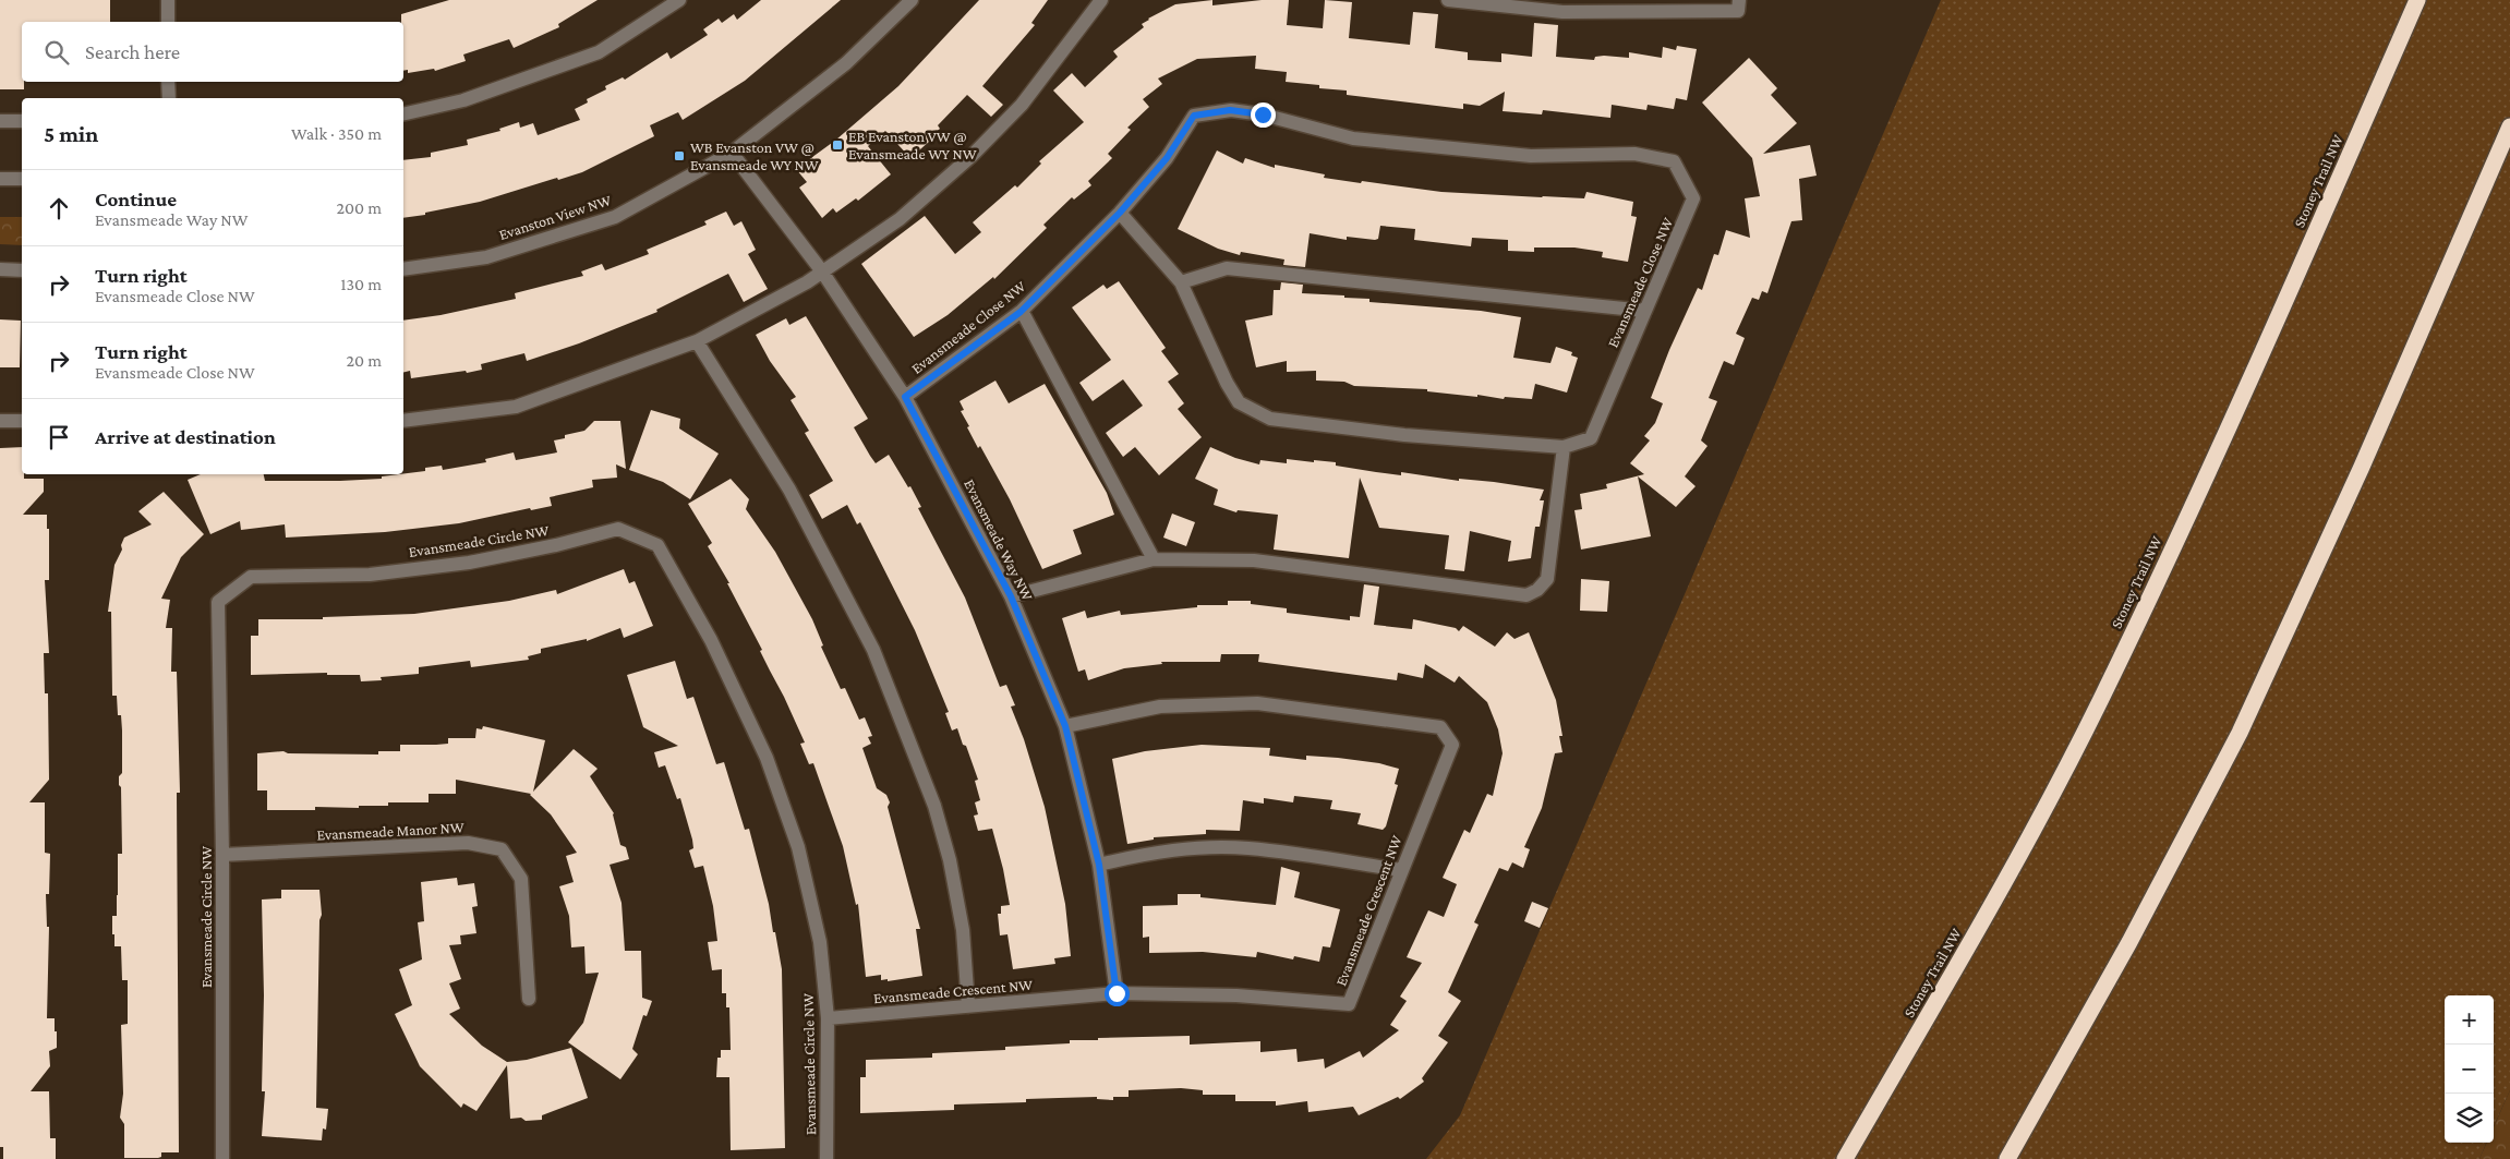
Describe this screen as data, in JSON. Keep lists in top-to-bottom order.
{
  "streets": {
    "highway": ["Stoney Trail NW"],
    "street": [
      "Evanston View NW",
      "Evansmeade Close NW",
      "Evansmeade Way NW",
      "Evansmeade Circle NW",
      "Evansmeade Manor NW",
      "Evansmeade Crescent NW"
    ]
  },
  "crossings": [
    ["Evanston View NW", "Evansmeade Way NW"],
    ["Evansmeade Close NW", "Evansmeade Way NW"],
    ["Evansmeade Way NW", "Evansmeade Crescent NW"],
    ["Evansmeade Circle NW", "Evansmeade Manor NW"],
    ["Evansmeade Circle NW", "Evansmeade Crescent NW"]
  ],
  "places": {
    "transit": ["EB Evanston VW @ Evansmeade WY NW", "WB Evanston VW @ Evansmeade WY NW"]
  },
  "page": {
    "search": "Search here",
    "heading": ["5 min", "Walk · 350 m"],
    "list": [
      ["Continue", "Evansmeade Way NW", "200 m"],
      ["Turn right", "Evansmeade Close NW", "130 m"],
      ["Turn right", "Evansmeade Close NW", "20 m"],
      "Arrive at destination"
    ],
    "map_buttons": ["+", "−"]
  }
}
